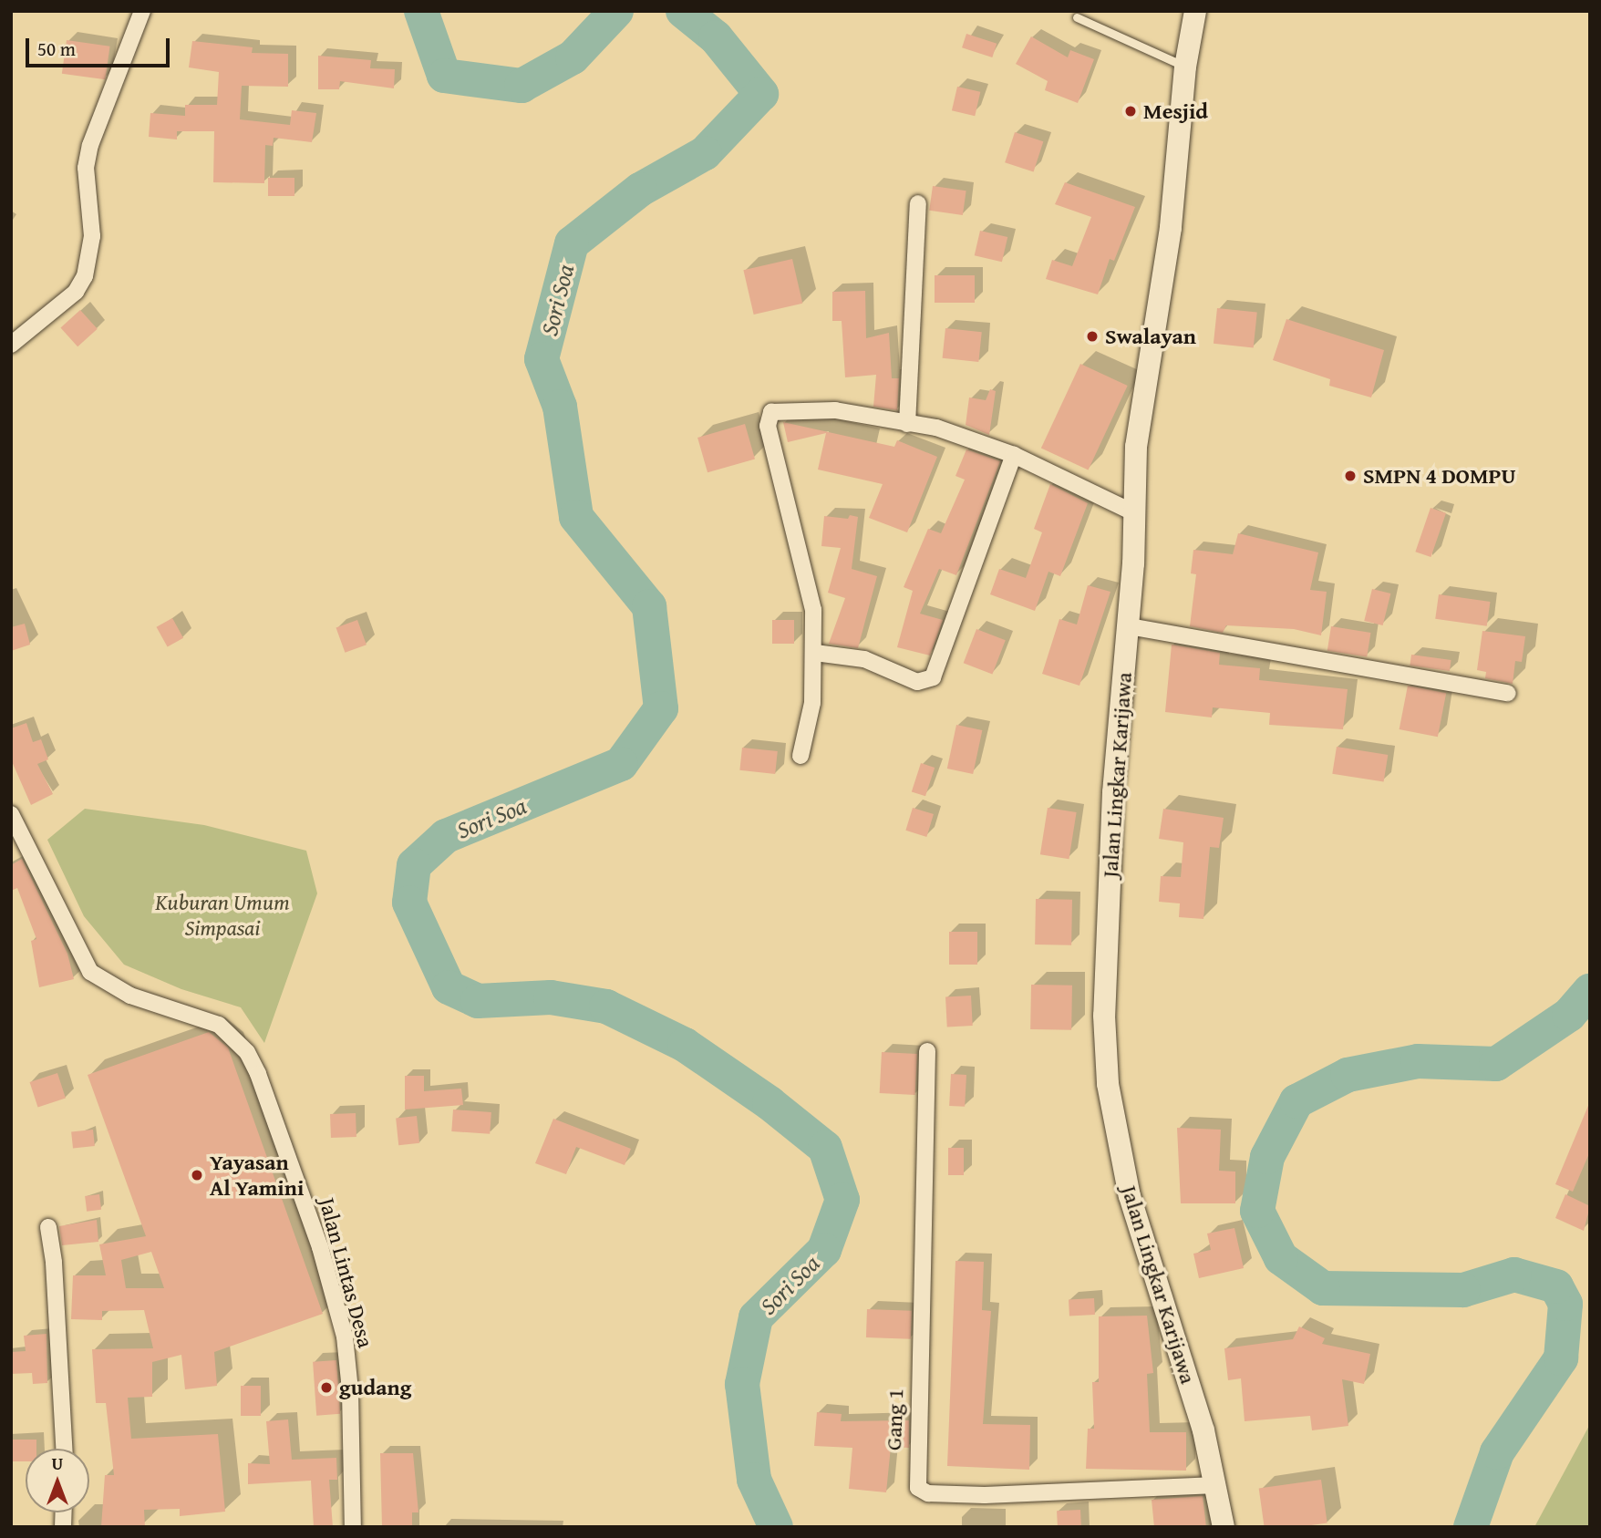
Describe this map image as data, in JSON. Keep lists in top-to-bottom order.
{
  "streets": {
    "main road": ["Jalan Lingkar Karijawa"],
    "street": ["Jalan Lintas Desa", "Gang 1"]
  },
  "crossings": [
    ["Jalan Lingkar Karijawa", "Gang 1"]
  ],
  "water": ["Sori Soa"],
  "parks": ["Kuburan Umum Simpasai"],
  "places": [
    "Mesjid",
    "Swalayan",
    "SMPN 4 DOMPU",
    "Yayasan Al Yamini",
    "gudang"
  ],
  "scale_bar": "50 m",
  "north": "top"
}
